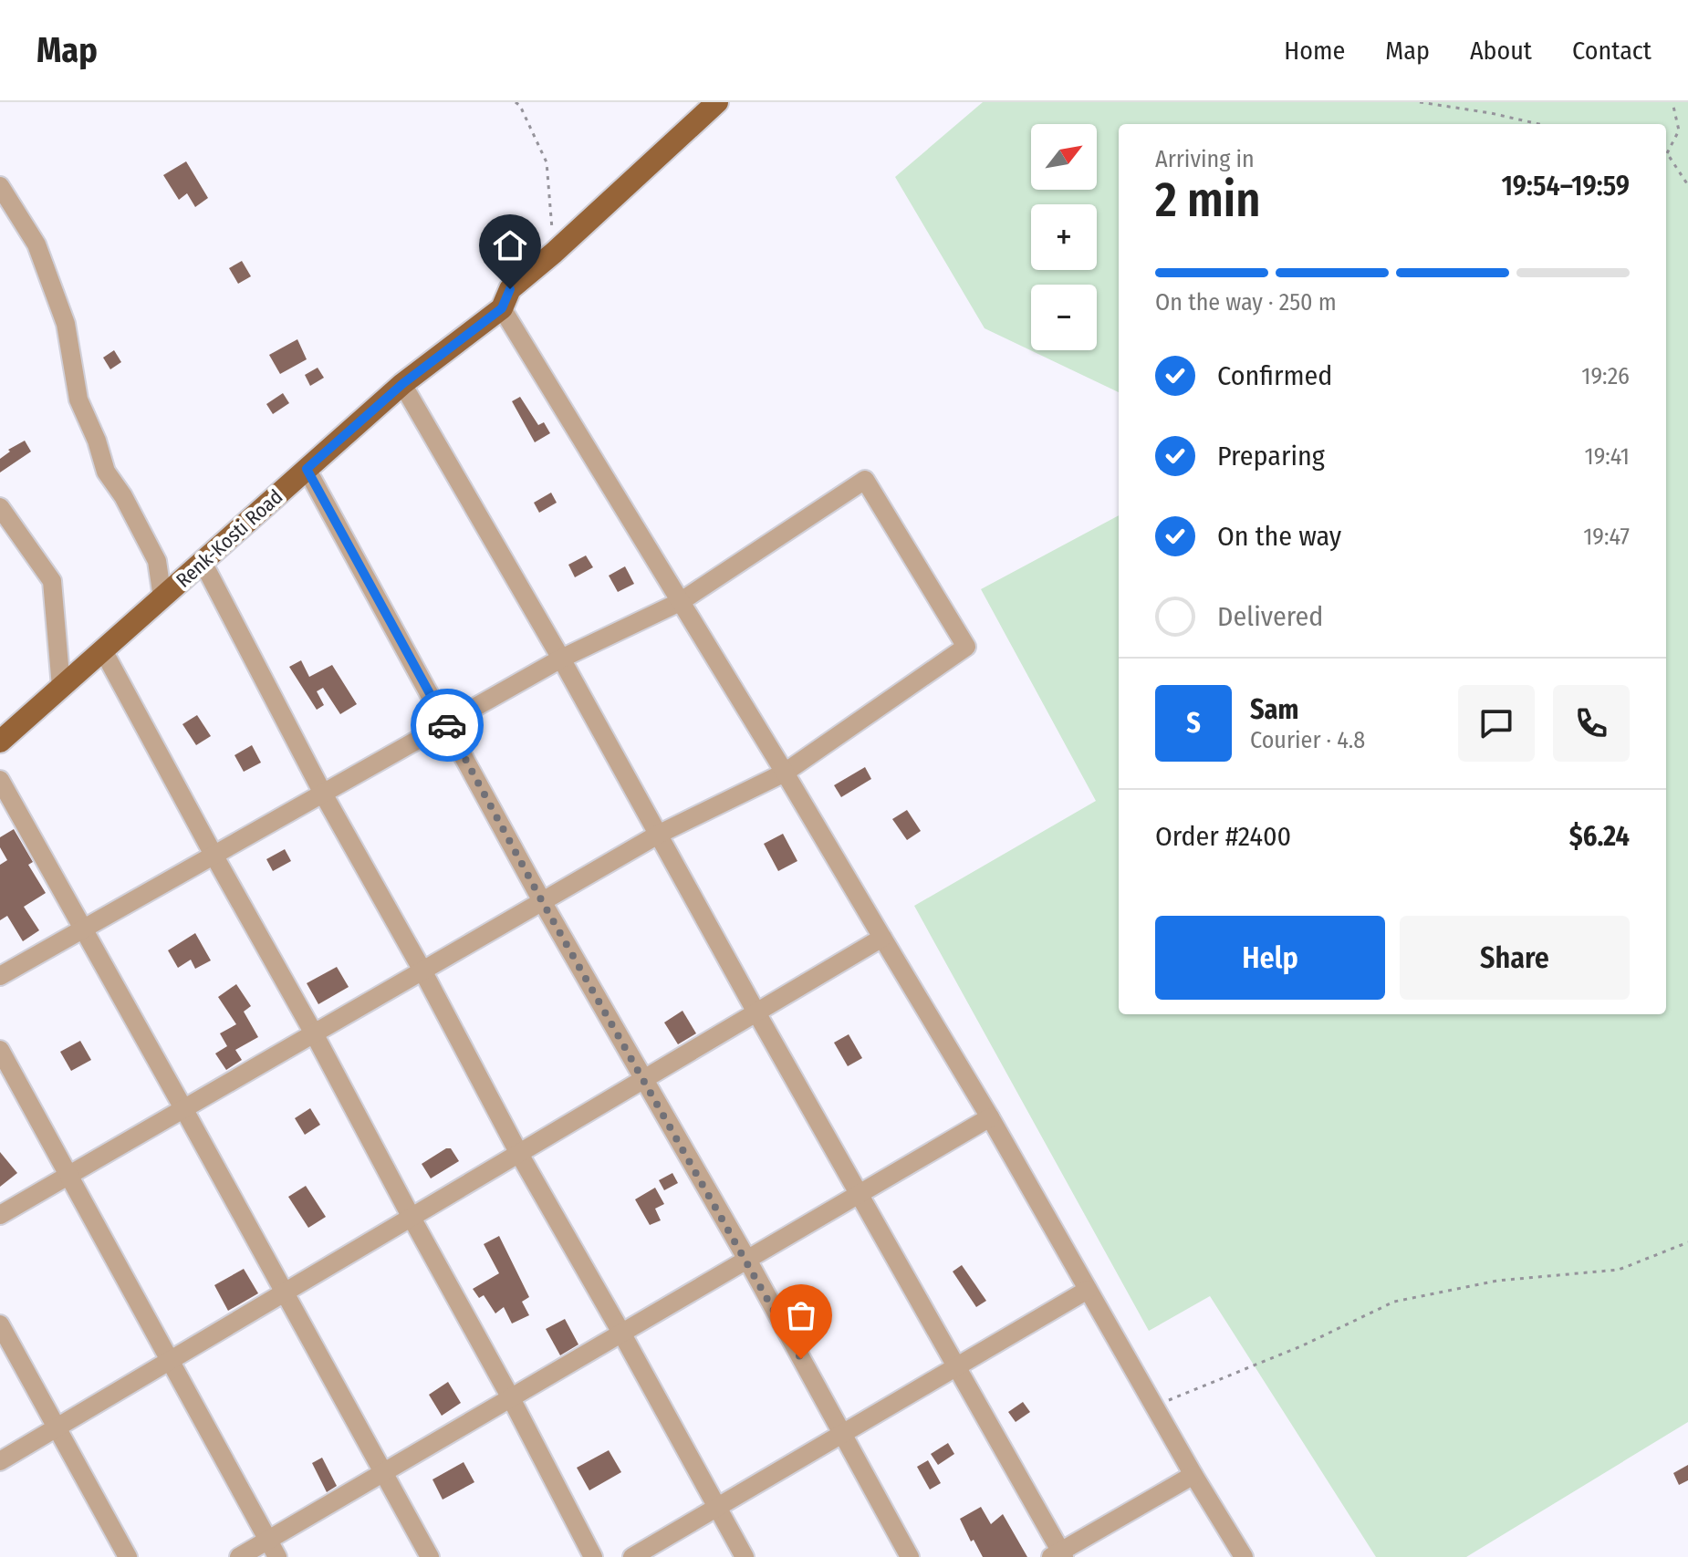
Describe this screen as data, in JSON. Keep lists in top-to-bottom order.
{
  "streets": {
    "main road": ["Renk-Kosti Road"]
  },
  "north": "top right",
  "page": {
    "header": "Map",
    "nav": [
      "Home",
      "Map",
      "About",
      "Contact"
    ],
    "map_buttons": ["+", "−"],
    "heading": ["2 min", "Arriving in", "19:54–19:59"],
    "panel": [
      "Sam",
      "Courier · 4.8",
      "Order #2400",
      "$6.24"
    ],
    "bar": "On the way · 250 m",
    "list": [
      ["Confirmed", "19:26"],
      ["Preparing", "19:41"],
      ["On the way", "19:47"],
      "Delivered"
    ],
    "round": "S",
    "buttons": ["Help", "Share"]
  }
}
